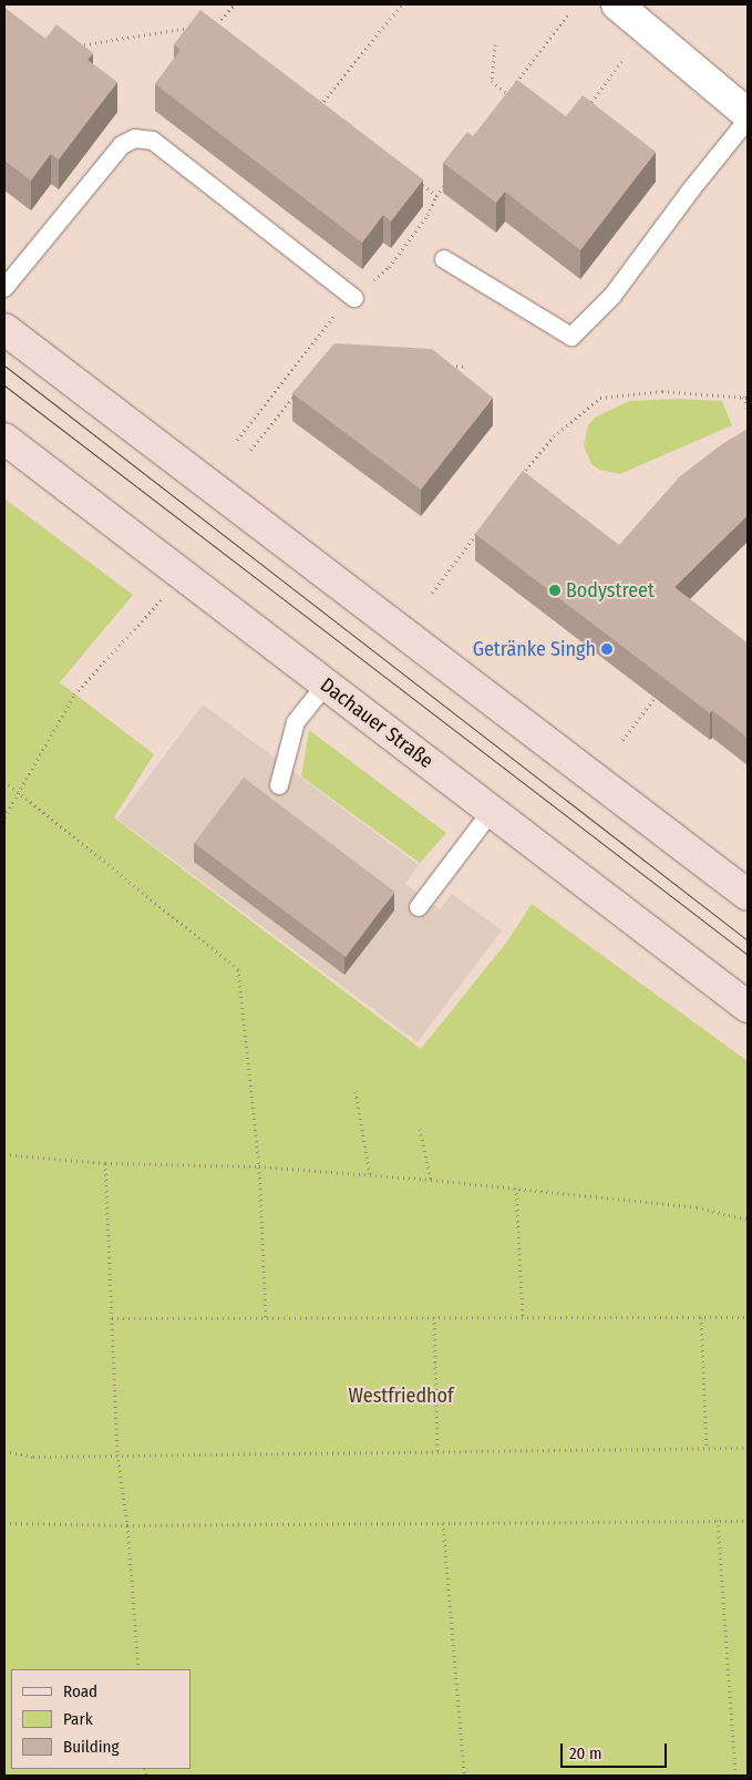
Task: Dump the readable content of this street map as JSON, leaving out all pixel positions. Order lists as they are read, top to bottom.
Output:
{
  "streets": {
    "main road": ["Dachauer Straße"]
  },
  "parks": ["Westfriedhof"],
  "places": ["Bodystreet", "Getränke Singh"],
  "legend": ["Road", "Park", "Building"],
  "scale_bar": "20 m"
}
